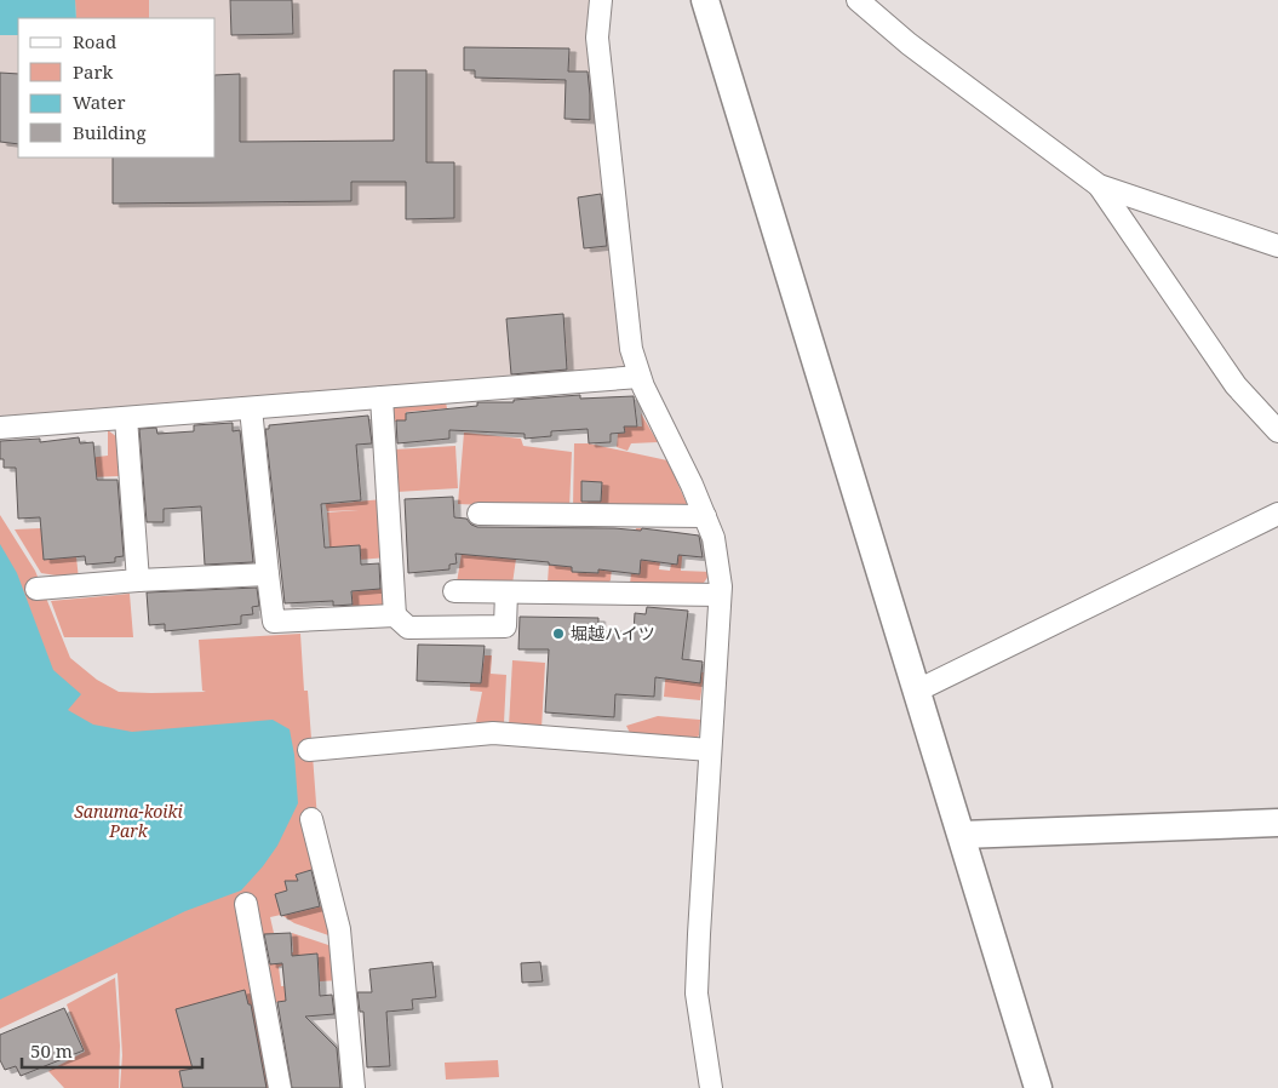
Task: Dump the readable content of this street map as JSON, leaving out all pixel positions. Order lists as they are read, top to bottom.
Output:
{
  "parks": ["Sanuma-koiki Park"],
  "places": ["堀越ハイツ"],
  "legend": [
    "Road",
    "Park",
    "Water",
    "Building"
  ],
  "scale_bar": "50 m"
}
